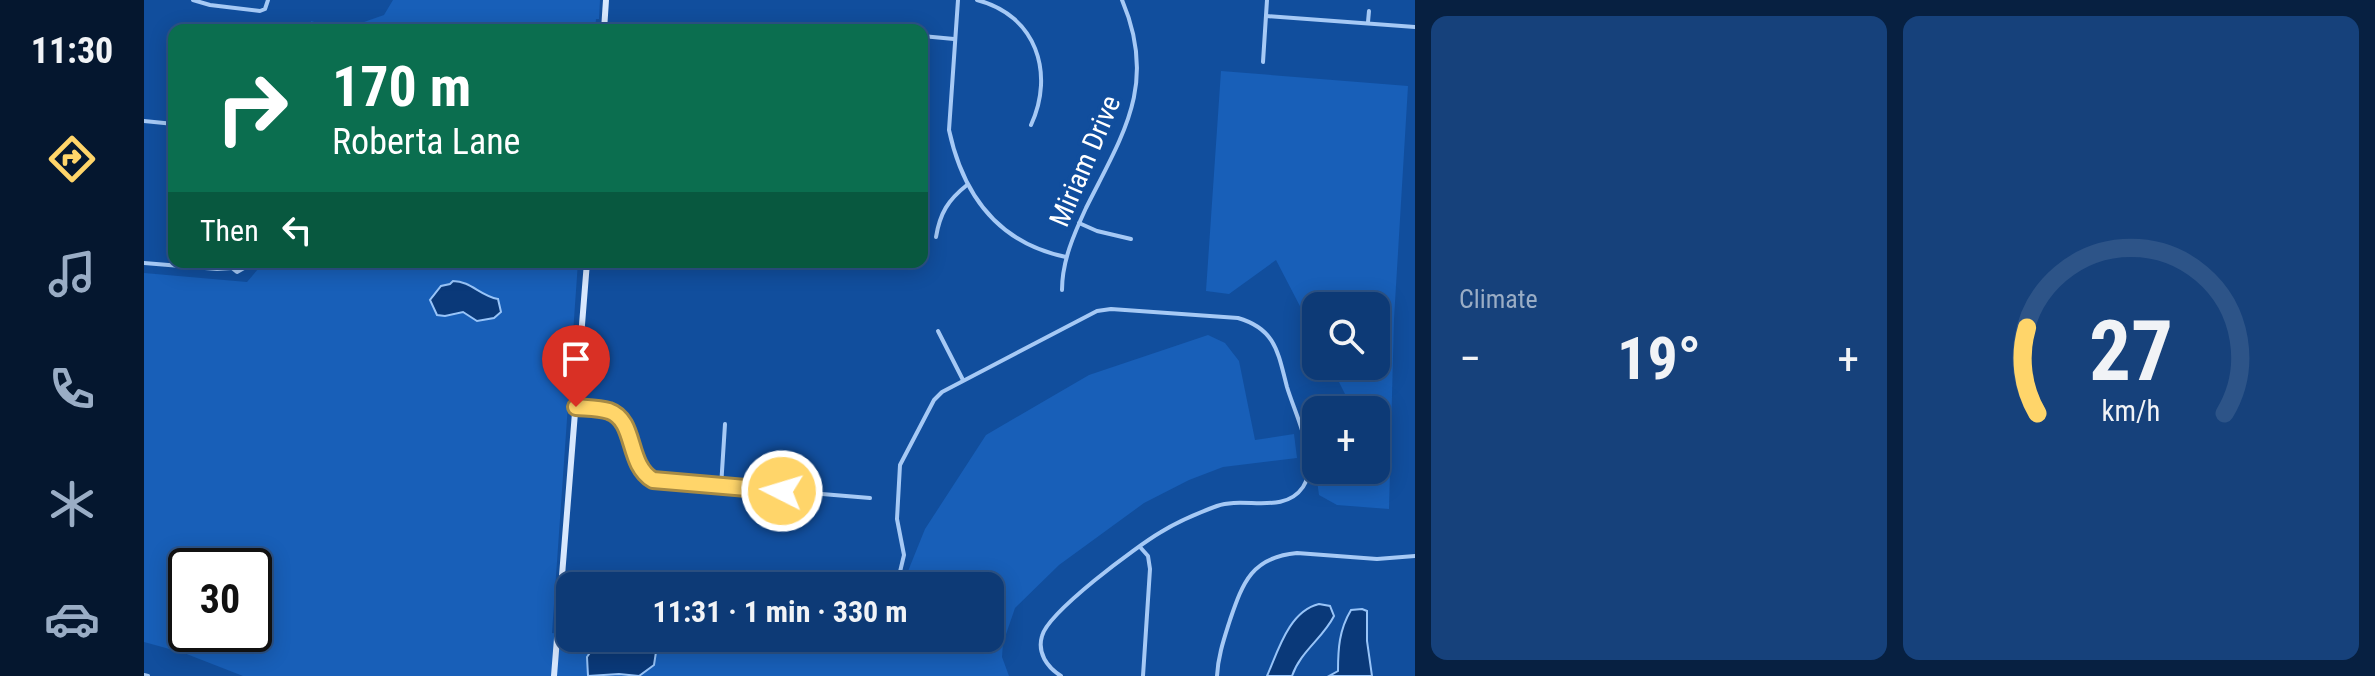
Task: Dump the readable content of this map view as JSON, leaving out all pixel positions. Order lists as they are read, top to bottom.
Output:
{
  "streets": {
    "street": ["Miriam Drive"]
  },
  "page": {
    "tabs": "11:30",
    "tile": "Climate",
    "turn": ["170 m", "Roberta Lane"],
    "then": "Then",
    "map_buttons": "+",
    "heat": ["−", "19°", "+"],
    "limit": "30",
    "trip": "11:31 · 1 min · 330 m",
    "gauge": ["27", "km/h"]
  }
}
